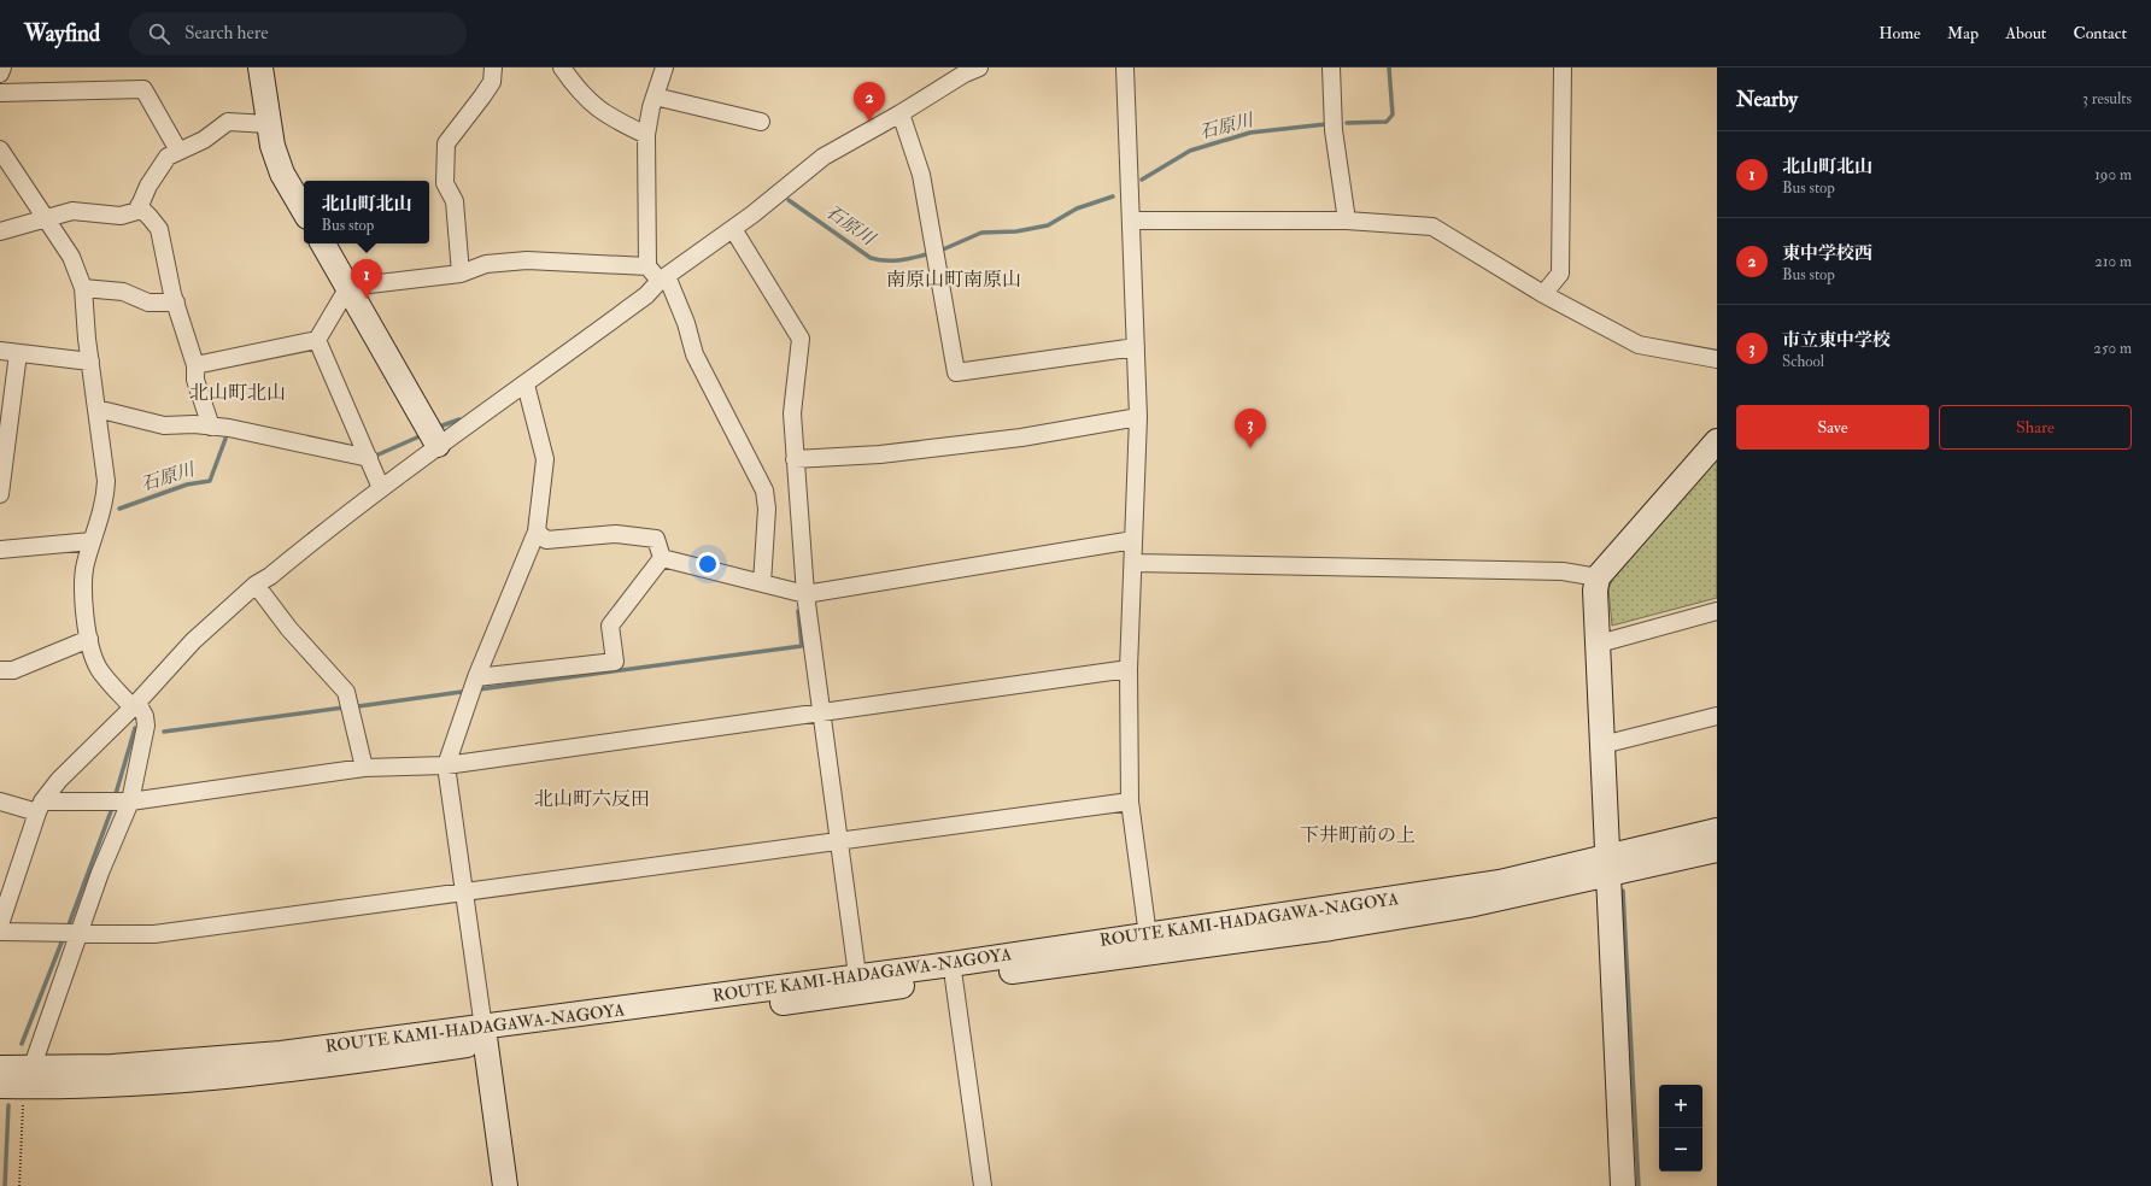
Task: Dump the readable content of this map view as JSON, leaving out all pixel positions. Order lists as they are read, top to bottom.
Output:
{
  "streets": {
    "main road": ["ROUTE KAMI-HADAGAWA-NAGOYA"]
  },
  "districts": [
    "南原山町南原山",
    "北山町北山",
    "北山町六反田",
    "下井町前の上"
  ],
  "water": ["石原川"],
  "page": {
    "header": "Wayfind",
    "search": "Search here",
    "nav": [
      "Home",
      "Map",
      "About",
      "Contact"
    ],
    "heading": ["Nearby", "3 results"],
    "pins": ["2", "1", "3"],
    "list": [
      {
        "mark": "1",
        "name": "北山町北山",
        "note": "Bus stop",
        "value": "190 m"
      },
      {
        "mark": "2",
        "name": "東中学校西",
        "note": "Bus stop",
        "value": "210 m"
      },
      {
        "mark": "3",
        "name": "市立東中学校",
        "note": "School",
        "value": "250 m"
      }
    ],
    "popup": ["北山町北山", "Bus stop"],
    "buttons": ["Save", "Share"],
    "map_buttons": ["+", "−"]
  }
}
